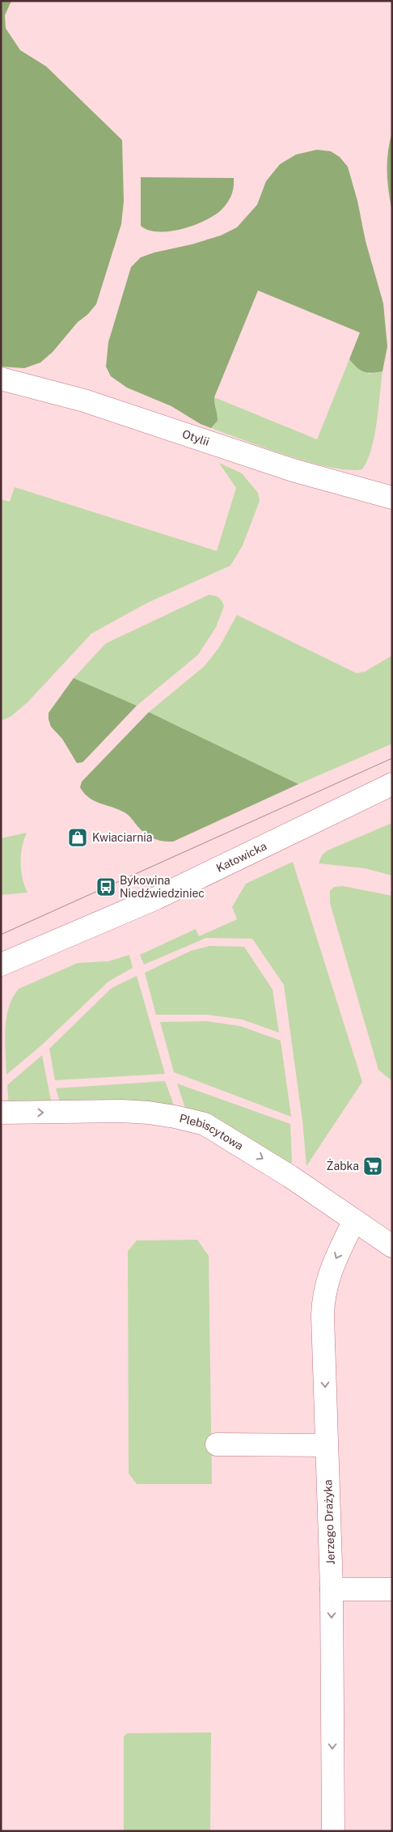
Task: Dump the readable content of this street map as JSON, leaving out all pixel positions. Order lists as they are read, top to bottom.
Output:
{
  "streets": {
    "street": [
      "Otylii",
      "Katowicka",
      "Plebiscytowa",
      "Jerzego Drażyka"
    ]
  },
  "crossings": [
    ["Plebiscytowa", "Jerzego Drażyka"]
  ],
  "one_way": ["Plebiscytowa", "Jerzego Drażyka"],
  "places": {
    "shop": ["Kwiaciarnia"],
    "bus stop": ["Bykowina Niedźwiedziniec"],
    "supermarket": ["Żabka"]
  }
}
